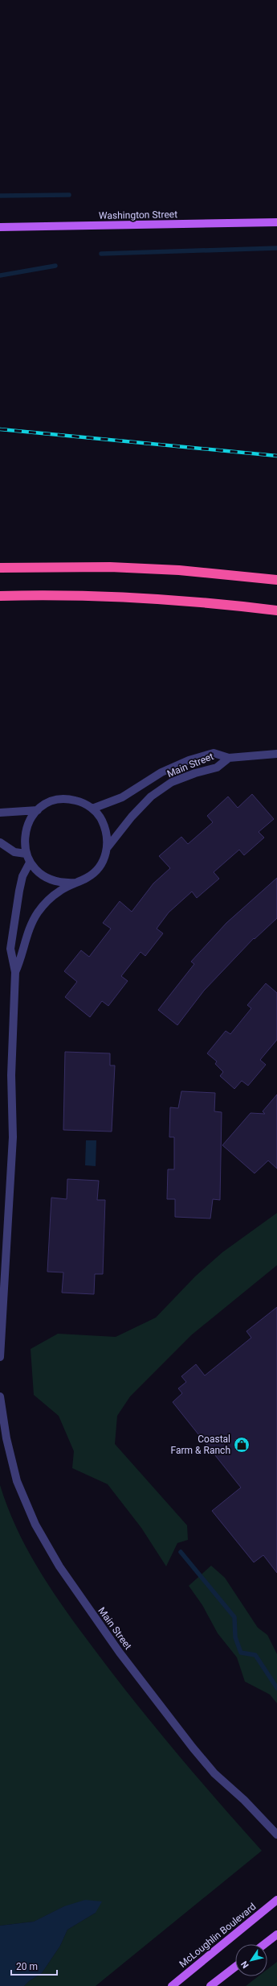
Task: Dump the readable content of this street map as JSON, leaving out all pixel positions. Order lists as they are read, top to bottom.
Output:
{
  "streets": {
    "main road": ["Washington Street", "McLoughlin Boulevard"],
    "street": ["Main Street"]
  },
  "places": {
    "shop": ["Coastal Farm & Ranch"]
  },
  "scale_bar": "20 m",
  "north": "bottom left"
}
